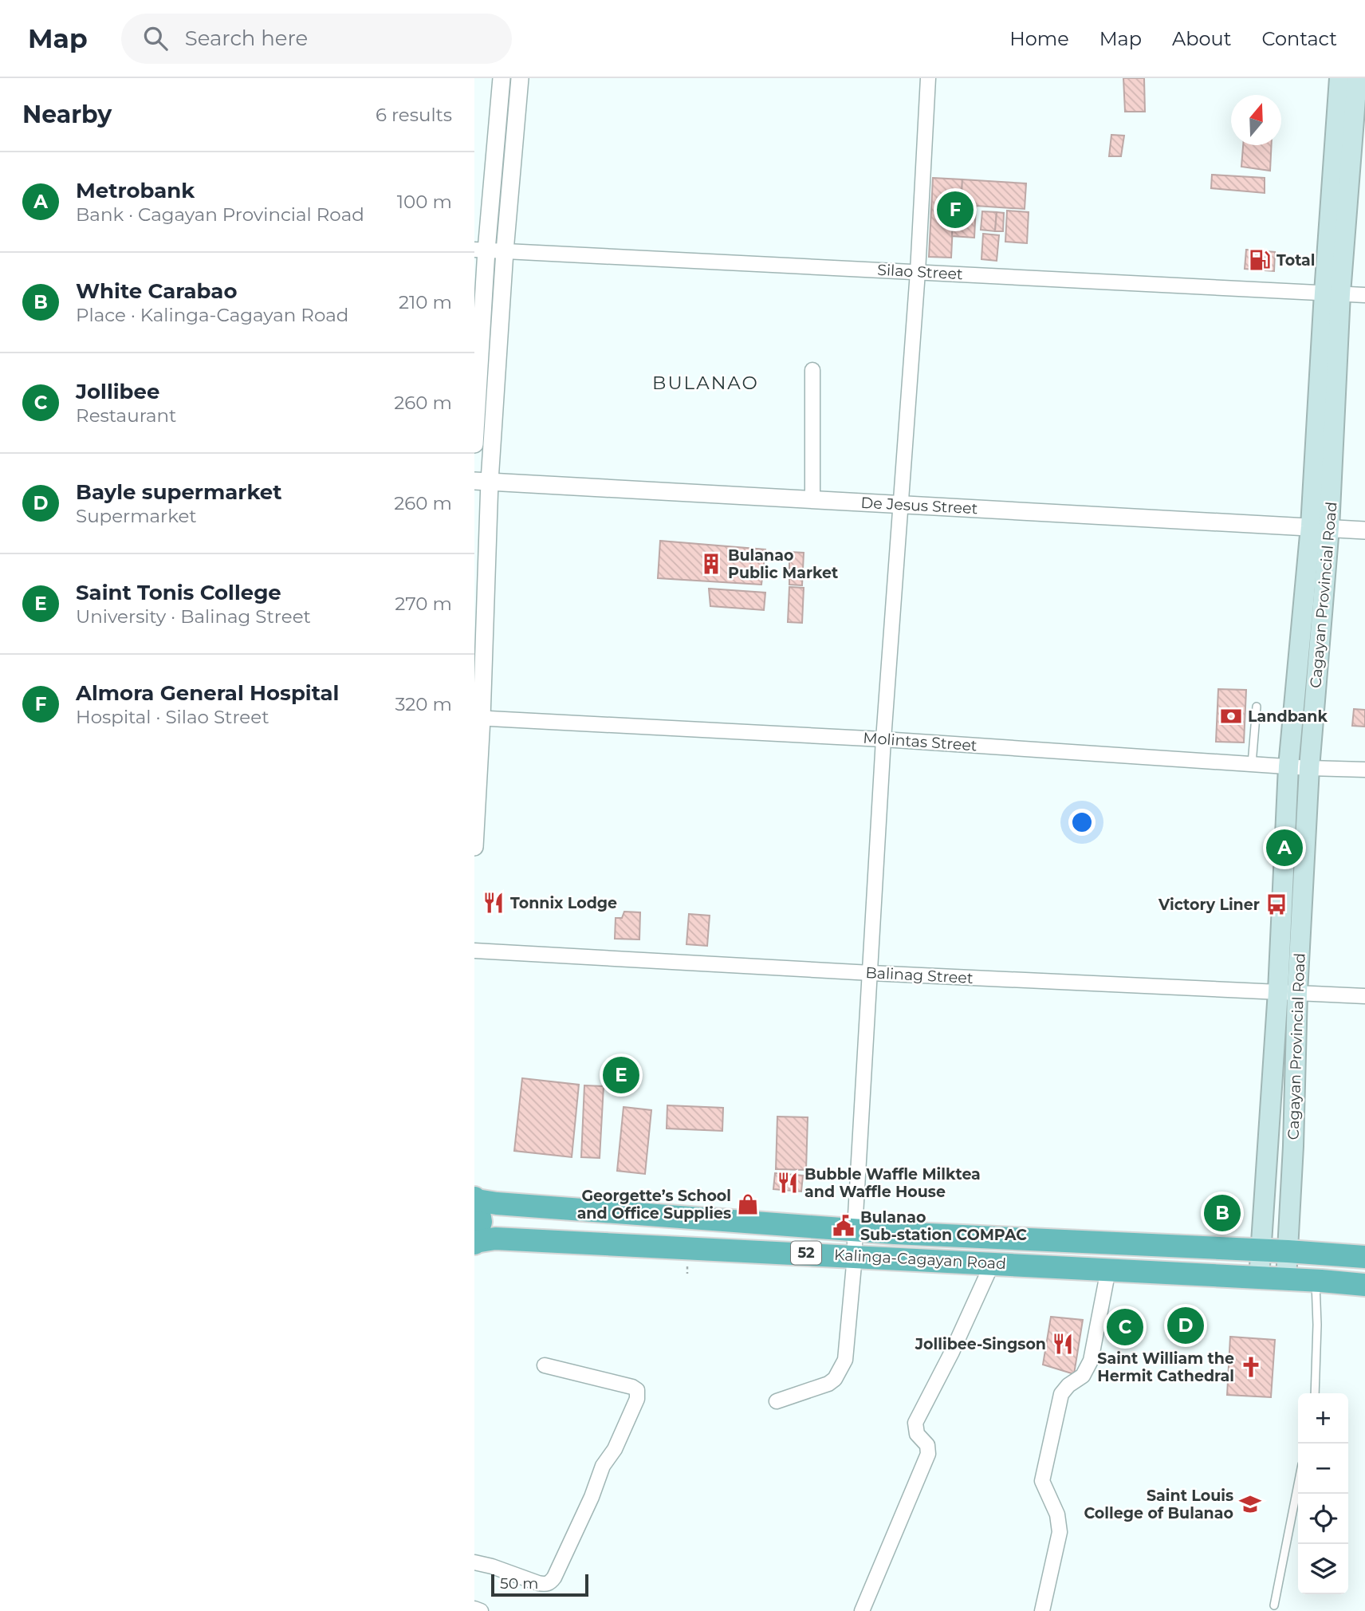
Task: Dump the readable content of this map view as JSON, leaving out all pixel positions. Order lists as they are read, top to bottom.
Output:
{
  "streets": {
    "highway": ["52", "Kalinga-Cagayan Road"],
    "main road": ["Cagayan Provincial Road"],
    "street": [
      "Silao Street",
      "De Jesus Street",
      "Molintas Street",
      "Balinag Street"
    ]
  },
  "crossings": [
    ["Silao Street", "Cagayan Provincial Road"],
    ["De Jesus Street", "Cagayan Provincial Road"],
    ["Cagayan Provincial Road", "Molintas Street"],
    ["Cagayan Provincial Road", "Balinag Street"],
    ["Cagayan Provincial Road", "Kalinga-Cagayan Road"],
    ["52", "Kalinga-Cagayan Road"]
  ],
  "districts": ["BULANAO"],
  "places": {
    "fuel station": ["Total"],
    "building": ["Bulanao Public Market"],
    "bank": ["Landbank"],
    "restaurant": ["Tonnix Lodge", "Bubble Waffle Milktea and Waffle House", "Jollibee-Singson"],
    "bus stop": ["Victory Liner"],
    "shop": ["Georgette’s School and Office Supplies"],
    "public building": ["Bulanao Sub-station COMPAC"],
    "church": ["Saint William the Hermit Cathedral"],
    "school or university": ["Saint Louis College of Bulanao"]
  },
  "scale_bar": "50 m",
  "north": "top",
  "page": {
    "header": "Map",
    "search": "Search here",
    "nav": [
      "Home",
      "Map",
      "About",
      "Contact"
    ],
    "heading": ["Nearby", "6 results"],
    "list": [
      {
        "mark": "A",
        "name": "Metrobank",
        "note": "Bank · Cagayan Provincial Road",
        "value": "100 m"
      },
      {
        "mark": "B",
        "name": "White Carabao",
        "note": "Place · Kalinga-Cagayan Road",
        "value": "210 m"
      },
      {
        "mark": "C",
        "name": "Jollibee",
        "note": "Restaurant",
        "value": "260 m"
      },
      {
        "mark": "D",
        "name": "Bayle supermarket",
        "note": "Supermarket",
        "value": "260 m"
      },
      {
        "mark": "E",
        "name": "Saint Tonis College",
        "note": "University · Balinag Street",
        "value": "270 m"
      },
      {
        "mark": "F",
        "name": "Almora General Hospital",
        "note": "Hospital · Silao Street",
        "value": "320 m"
      }
    ],
    "pins": [
      "F",
      "A",
      "E",
      "B",
      "D",
      "C"
    ],
    "map_buttons": ["+", "−"],
    "scale": "50 m"
  }
}
